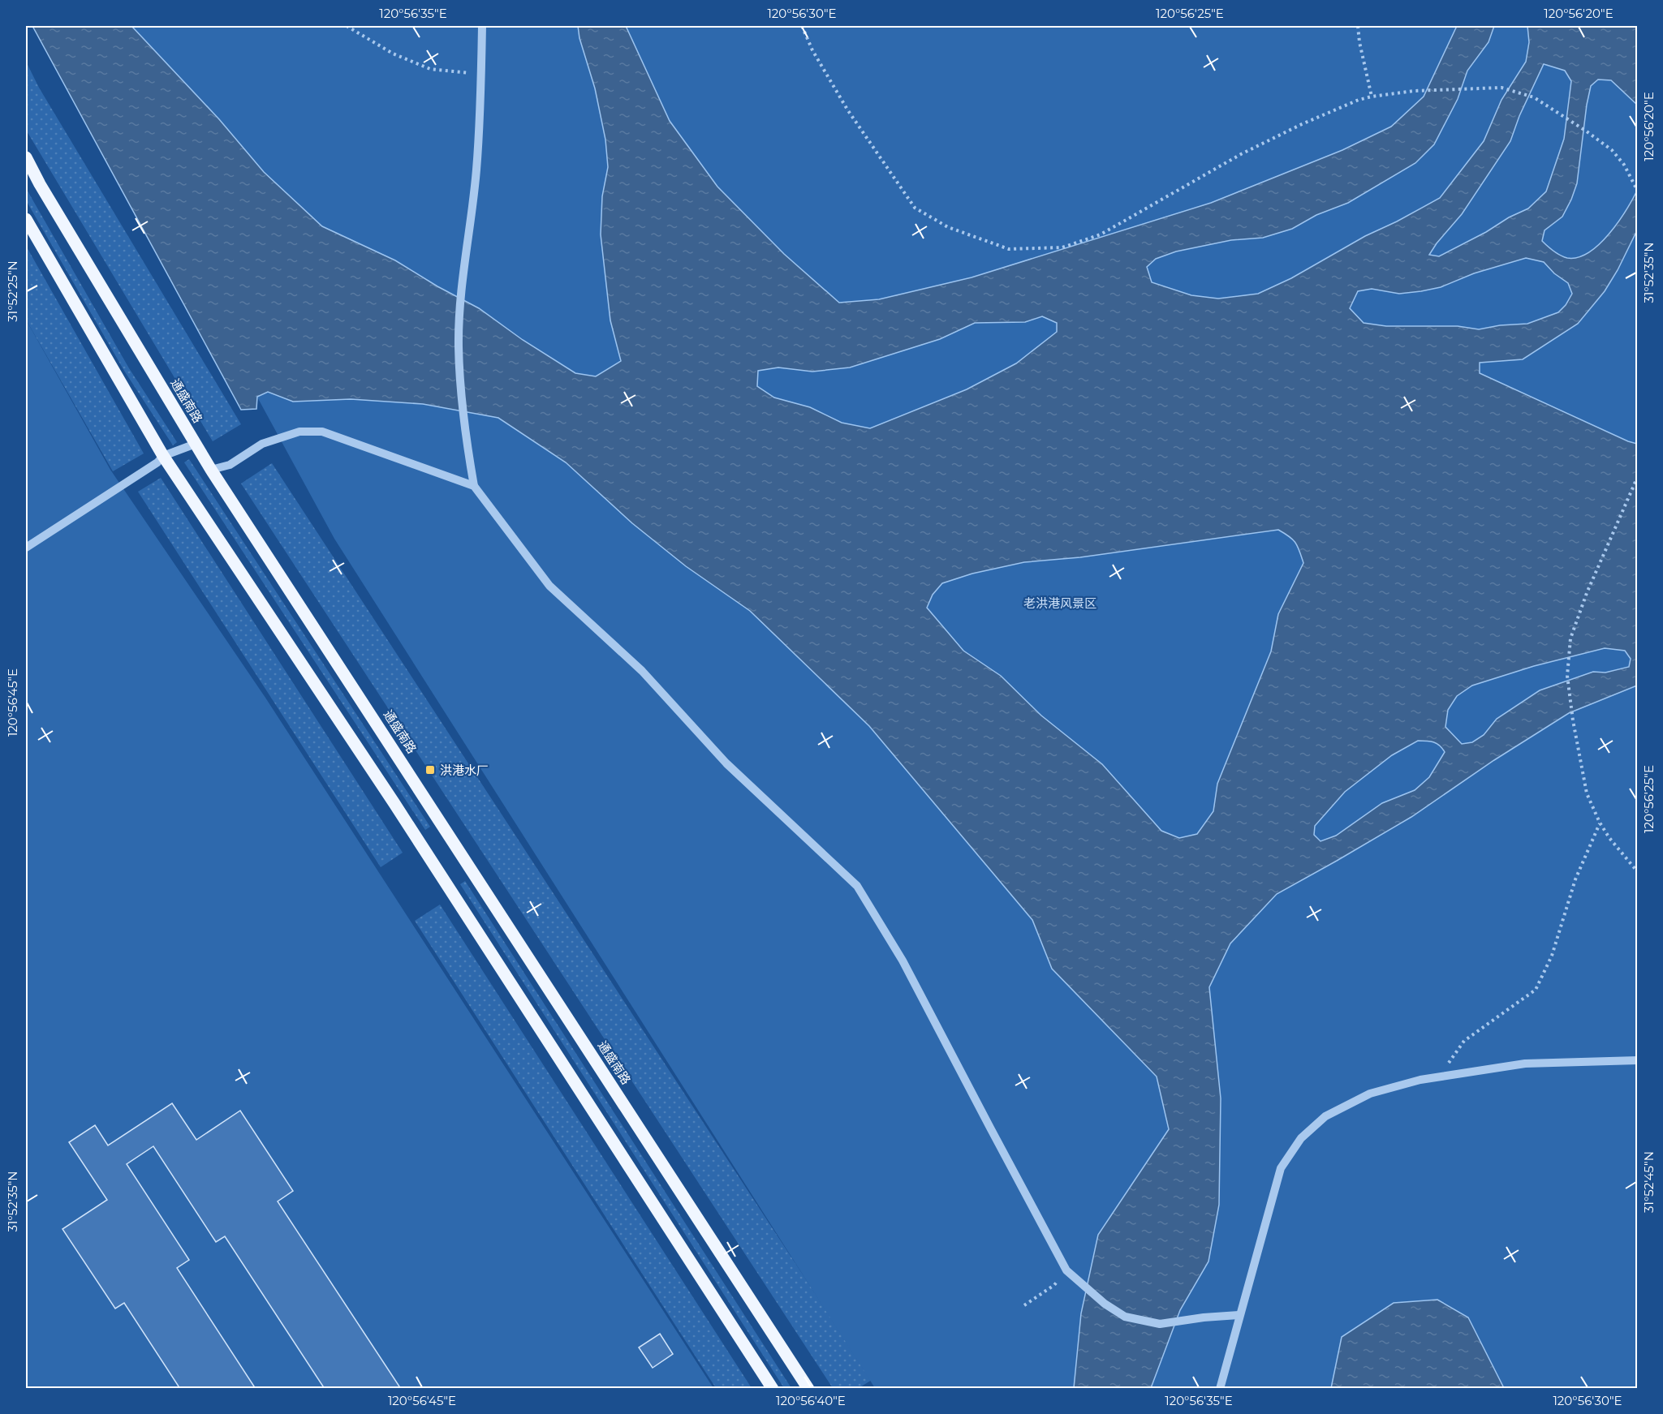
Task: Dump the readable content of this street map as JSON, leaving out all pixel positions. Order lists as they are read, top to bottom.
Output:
{
  "streets": {
    "main road": ["通盛南路"]
  },
  "parks": ["老洪港风景区"],
  "places": {
    "transit": ["洪港水厂"]
  },
  "coordinates": [
    "120°56'35\"E",
    "120°56'30\"E",
    "120°56'25\"E",
    "120°56'20\"E",
    "31°52'35\"N",
    "31°52'25\"N",
    "120°56'45\"E",
    "31°52'45\"N",
    "120°56'40\"E"
  ]
}
